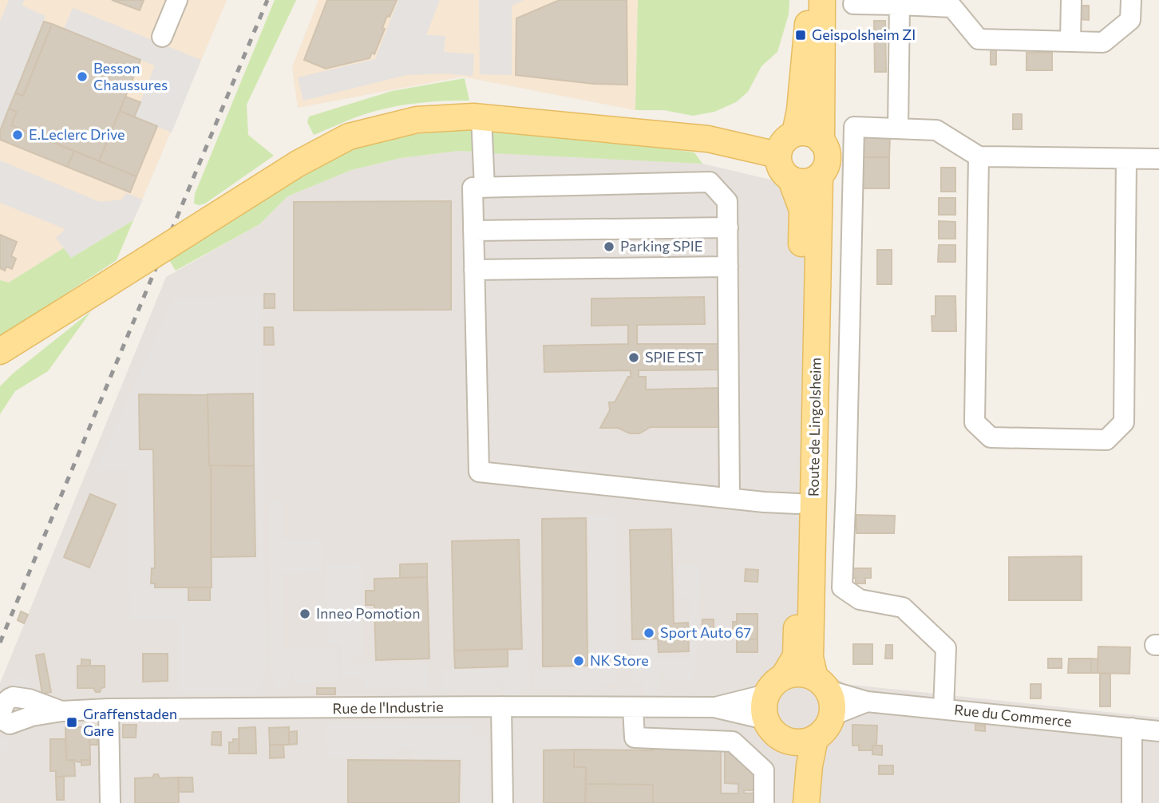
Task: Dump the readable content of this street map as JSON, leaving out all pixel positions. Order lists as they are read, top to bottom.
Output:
{
  "streets": {
    "main road": ["Route de Lingolsheim"],
    "street": ["Rue de l'Industrie", "Rue du Commerce"]
  },
  "crossings": [
    ["Route de Lingolsheim", "Rue de l'Industrie"],
    ["Route de Lingolsheim", "Rue du Commerce"],
    ["Rue de l'Industrie", "Rue du Commerce"]
  ],
  "places": {
    "transit": ["Geispolsheim ZI", "Graffenstaden Gare"],
    "other": [
      "Besson Chaussures",
      "E.Leclerc Drive",
      "Parking SPIE",
      "SPIE EST",
      "Inneo Pomotion",
      "Sport Auto 67",
      "NK Store"
    ]
  }
}
